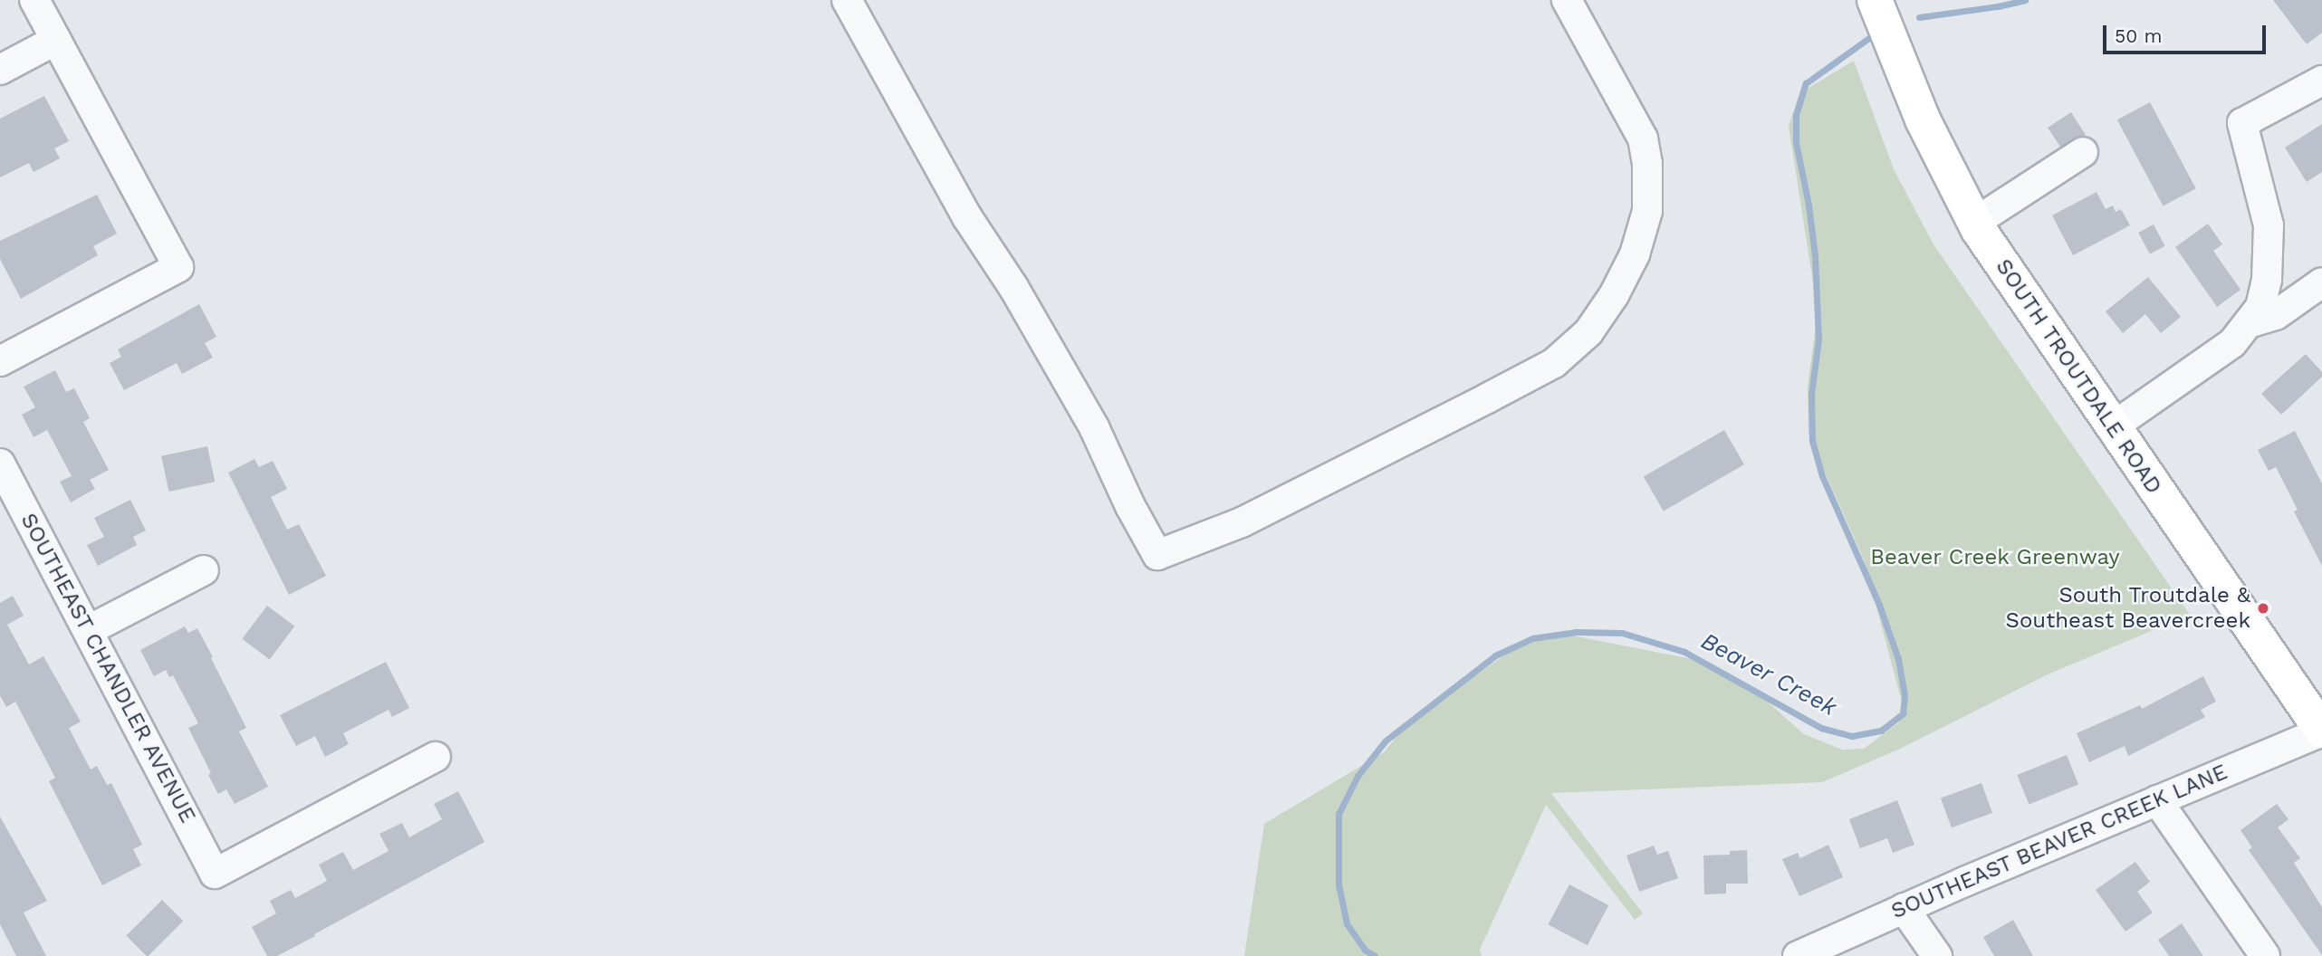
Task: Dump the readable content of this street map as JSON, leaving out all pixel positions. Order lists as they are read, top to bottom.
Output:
{
  "streets": {
    "main road": ["SOUTH TROUTDALE ROAD"],
    "street": ["SOUTHEAST CHANDLER AVENUE", "SOUTHEAST BEAVER CREEK LANE"]
  },
  "crossings": [
    ["SOUTH TROUTDALE ROAD", "SOUTHEAST BEAVER CREEK LANE"]
  ],
  "water": ["Beaver Creek"],
  "parks": ["Beaver Creek Greenway"],
  "places": ["South Troutdale & Southeast Beavercreek"],
  "scale_bar": "50 m"
}
